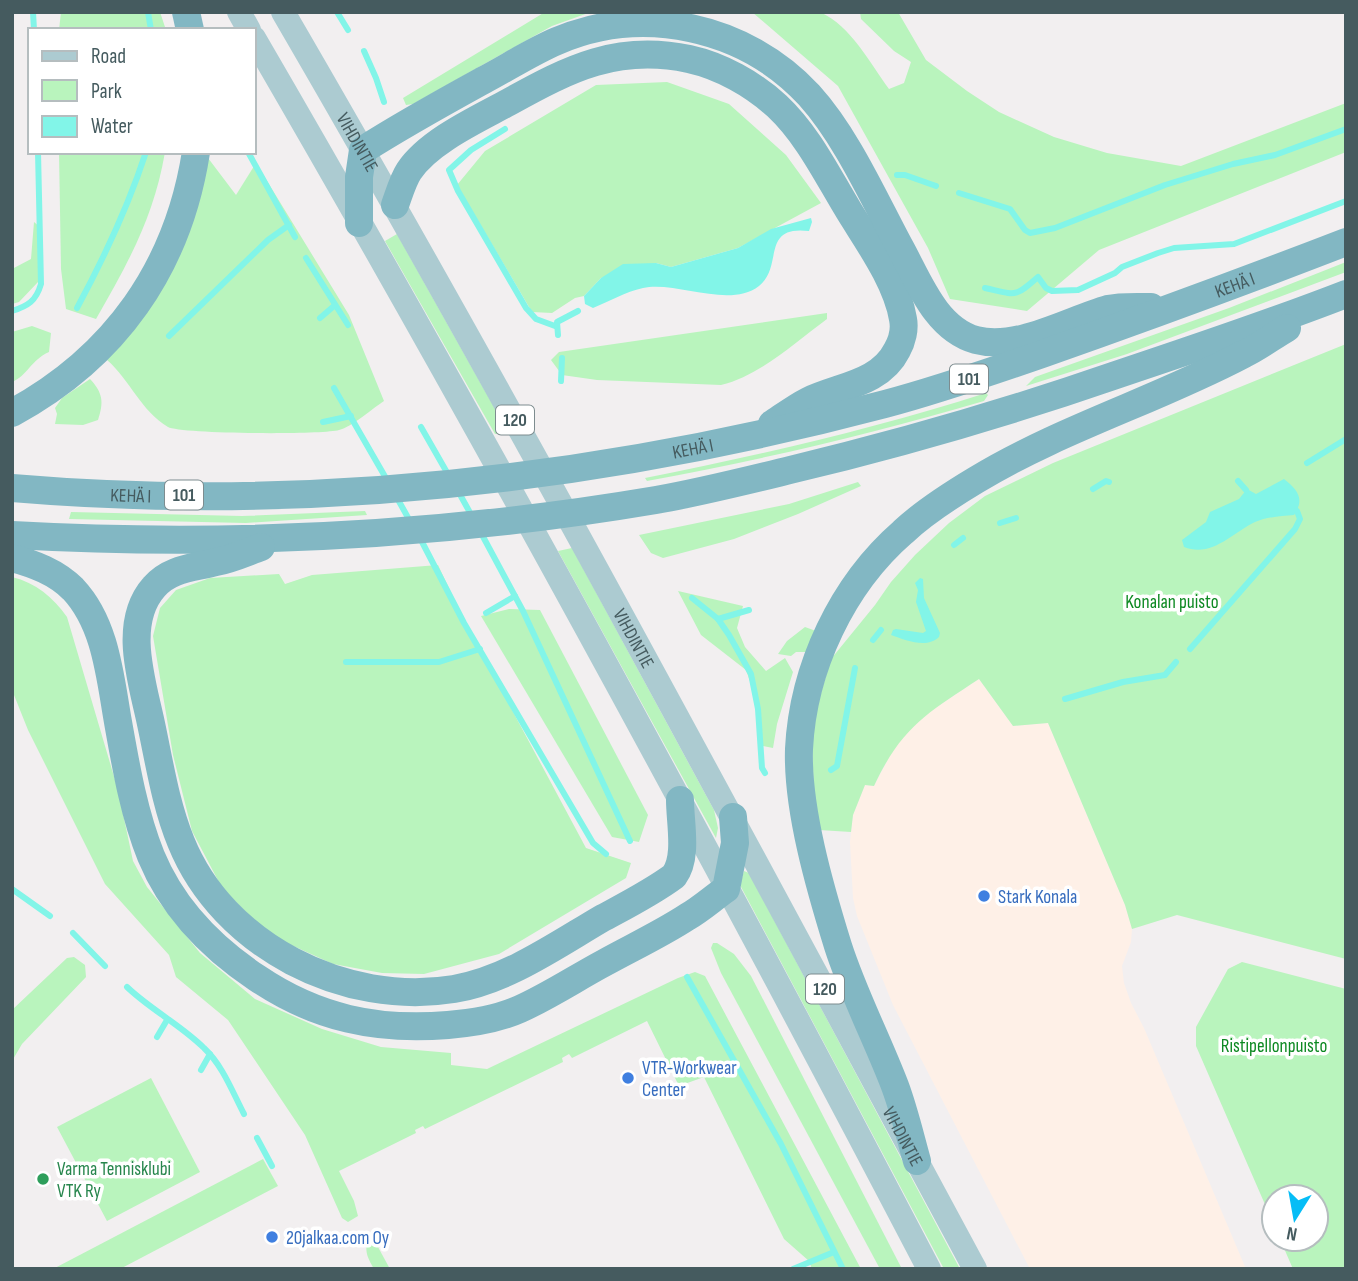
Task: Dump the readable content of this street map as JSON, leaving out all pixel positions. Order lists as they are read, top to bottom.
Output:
{
  "streets": {
    "highway": ["KEHÄ I", "101"],
    "main road": ["VIHDINTIE", "120"]
  },
  "parks": ["Konalan puisto", "Ristipellonpuisto"],
  "places": [
    "Stark Konala",
    "VTR-Workwear Center",
    "Varma Tennisklubi VTK Ry",
    "20jalkaa.com Oy"
  ],
  "legend": ["Road", "Park", "Water"],
  "north": "bottom"
}
